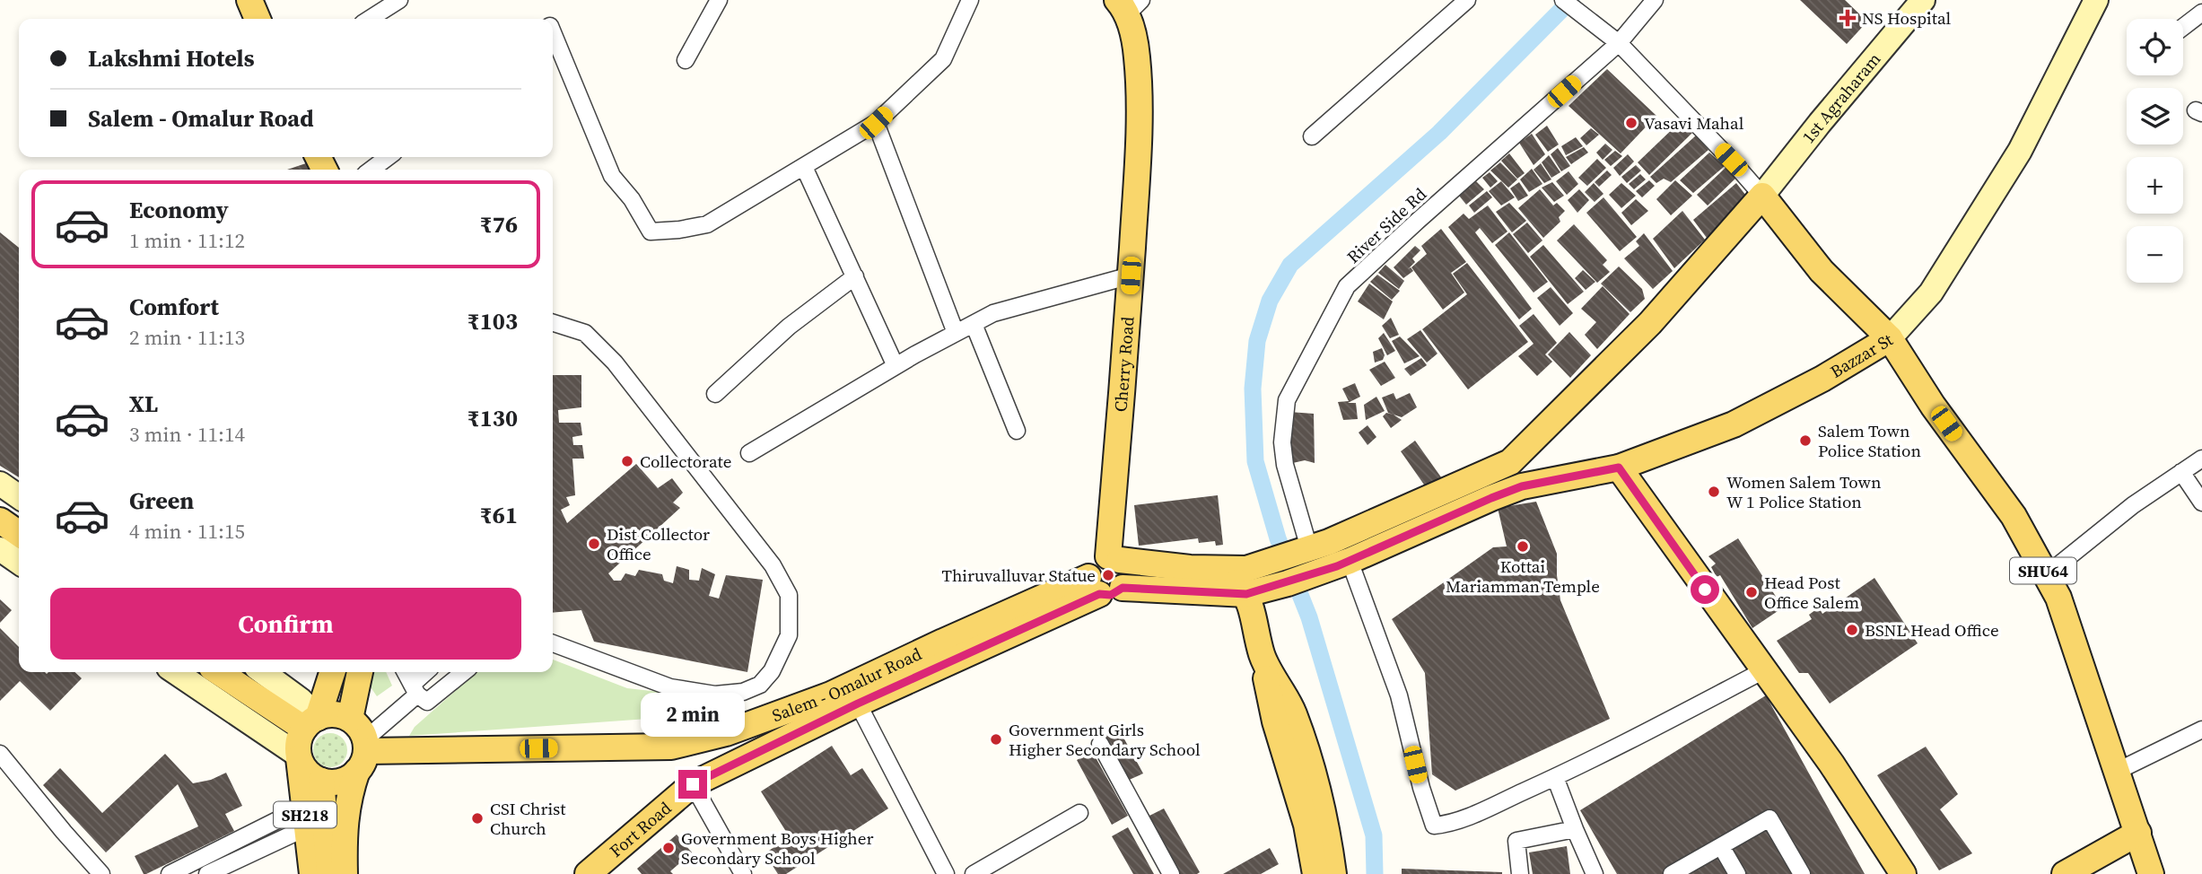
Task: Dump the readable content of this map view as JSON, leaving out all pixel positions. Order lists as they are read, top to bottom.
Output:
{
  "streets": {
    "main road": [
      "1st Agraharam",
      "Bazzar St",
      "Cherry Road",
      "SHU64",
      "Salem - Omalur Road",
      "SH218",
      "Fort Road"
    ],
    "street": ["River Side Rd"]
  },
  "crossings": [
    ["1st Agraharam", "SHU64"],
    ["Bazzar St", "SHU64"],
    ["Bazzar St", "Salem - Omalur Road"],
    ["Cherry Road", "Salem - Omalur Road"],
    ["Salem - Omalur Road", "SH218"],
    ["Salem - Omalur Road", "Fort Road"]
  ],
  "places": {
    "health": ["NS Hospital"],
    "other": [
      "Vasavi Mahal",
      "Salem Town Police Station",
      "Collectorate",
      "Women Salem Town W 1 Police Station",
      "Dist Collector Office",
      "Kottai Mariamman Temple",
      "Thiruvalluvar Statue",
      "Head Post Office Salem",
      "BSNL Head Office",
      "Government Girls Higher Secondary School",
      "CSI Christ Church",
      "Government Boys Higher Secondary School"
    ]
  },
  "page": {
    "map_buttons": ["+", "−"],
    "banner": ["Lakshmi Hotels", "Salem - Omalur Road"],
    "list": [
      {
        "name": "Economy",
        "note": "1 min · 11:12",
        "value": "₹76"
      },
      {
        "name": "Comfort",
        "note": "2 min · 11:13",
        "value": "₹103"
      },
      {
        "name": "XL",
        "note": "3 min · 11:14",
        "value": "₹130"
      },
      {
        "name": "Green",
        "note": "4 min · 11:15",
        "value": "₹61"
      }
    ],
    "buttons": "Confirm",
    "bubble": "2 min"
  }
}
